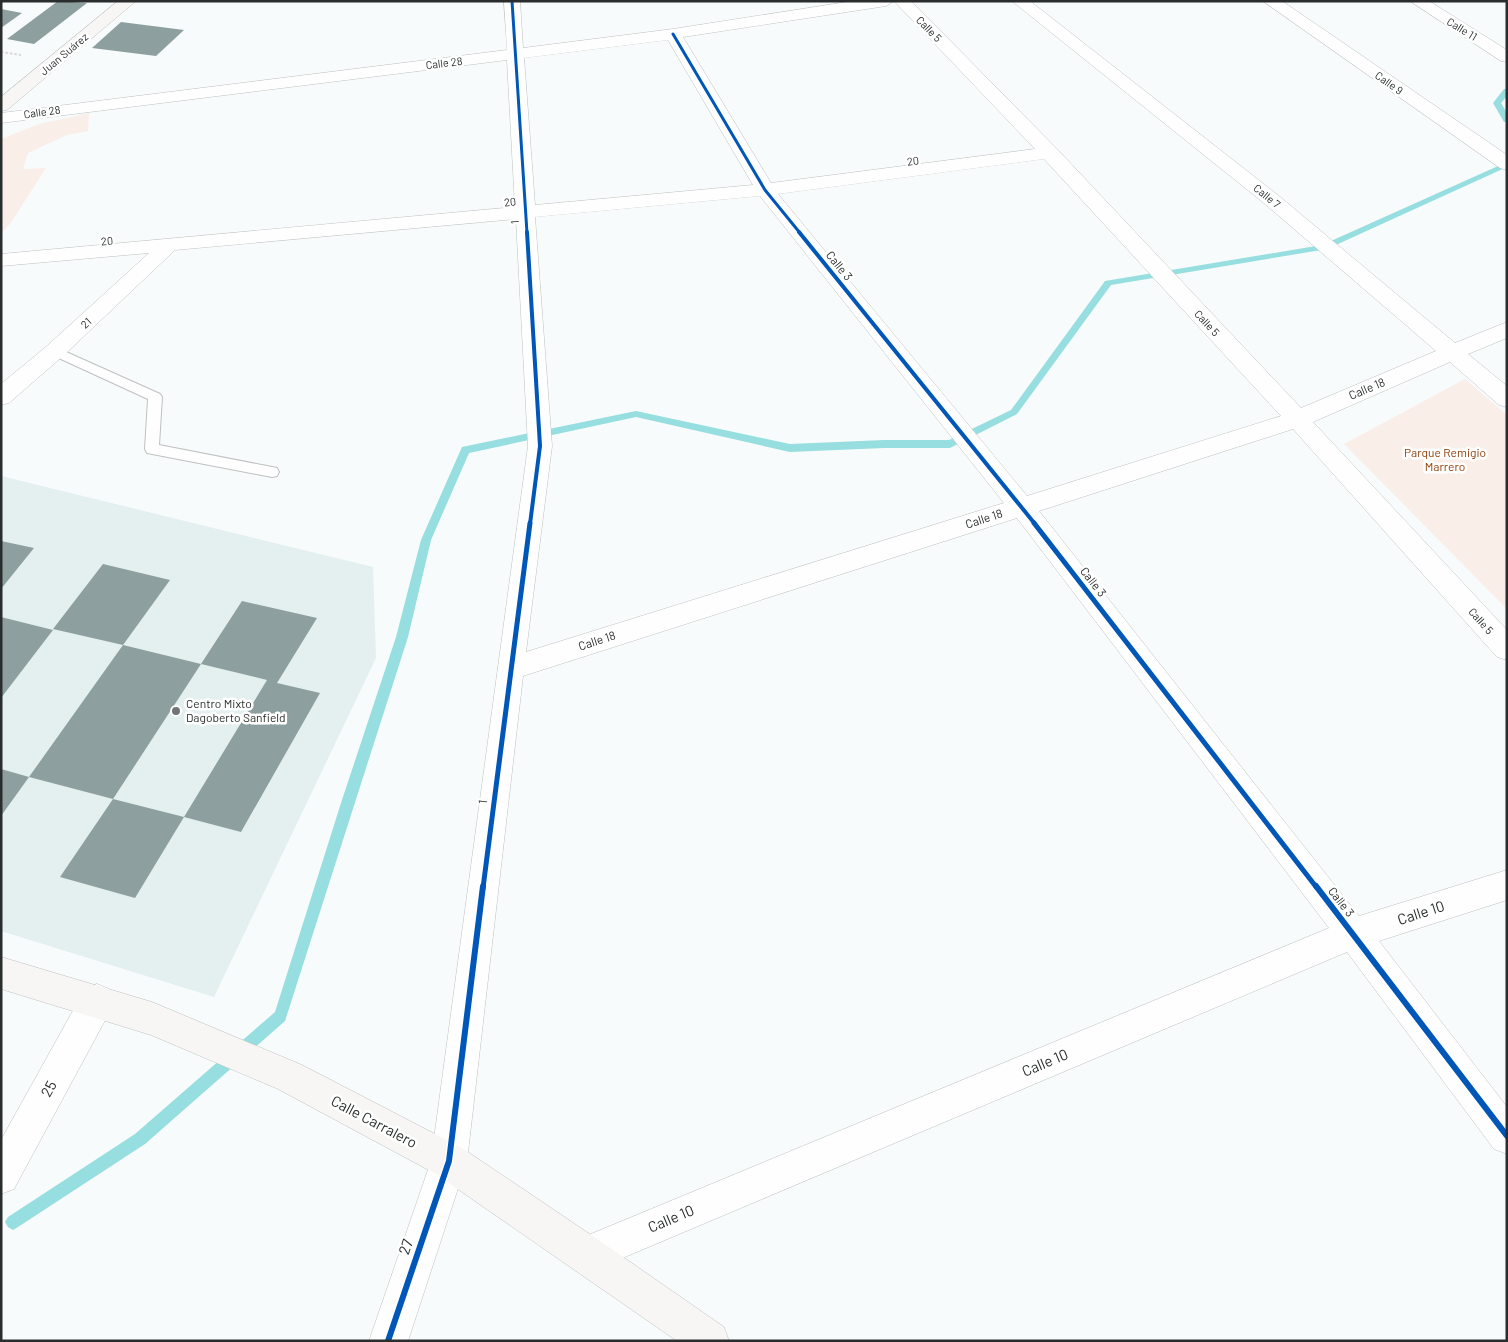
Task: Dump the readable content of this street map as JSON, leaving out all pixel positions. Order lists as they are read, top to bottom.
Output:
{
  "streets": {
    "street": [
      "Calle 5",
      "Calle 11",
      "Juan Suárez",
      "Calle 28",
      "Calle 9",
      "20",
      "Calle 7",
      "1",
      "Calle 3",
      "21",
      "Calle 18",
      "Calle 10",
      "25",
      "Calle Carralero",
      "27"
    ]
  },
  "crossings": [
    ["Calle 5", "20"],
    ["Calle 5", "Calle 18"],
    ["Calle 28", "1"],
    ["Calle 28", "Calle 3"],
    ["20", "1"],
    ["20", "Calle 3"],
    ["20", "21"],
    ["Calle 7", "Calle 18"],
    ["1", "Calle 18"],
    ["1", "Calle Carralero"],
    ["1", "27"],
    ["Calle 3", "Calle 18"],
    ["Calle 3", "Calle 10"],
    ["Calle 10", "Calle Carralero"],
    ["25", "Calle Carralero"],
    ["Calle Carralero", "27"]
  ],
  "parks": ["Parque Remigio Marrero"],
  "places": ["Centro Mixto Dagoberto Sanfield"]
}
